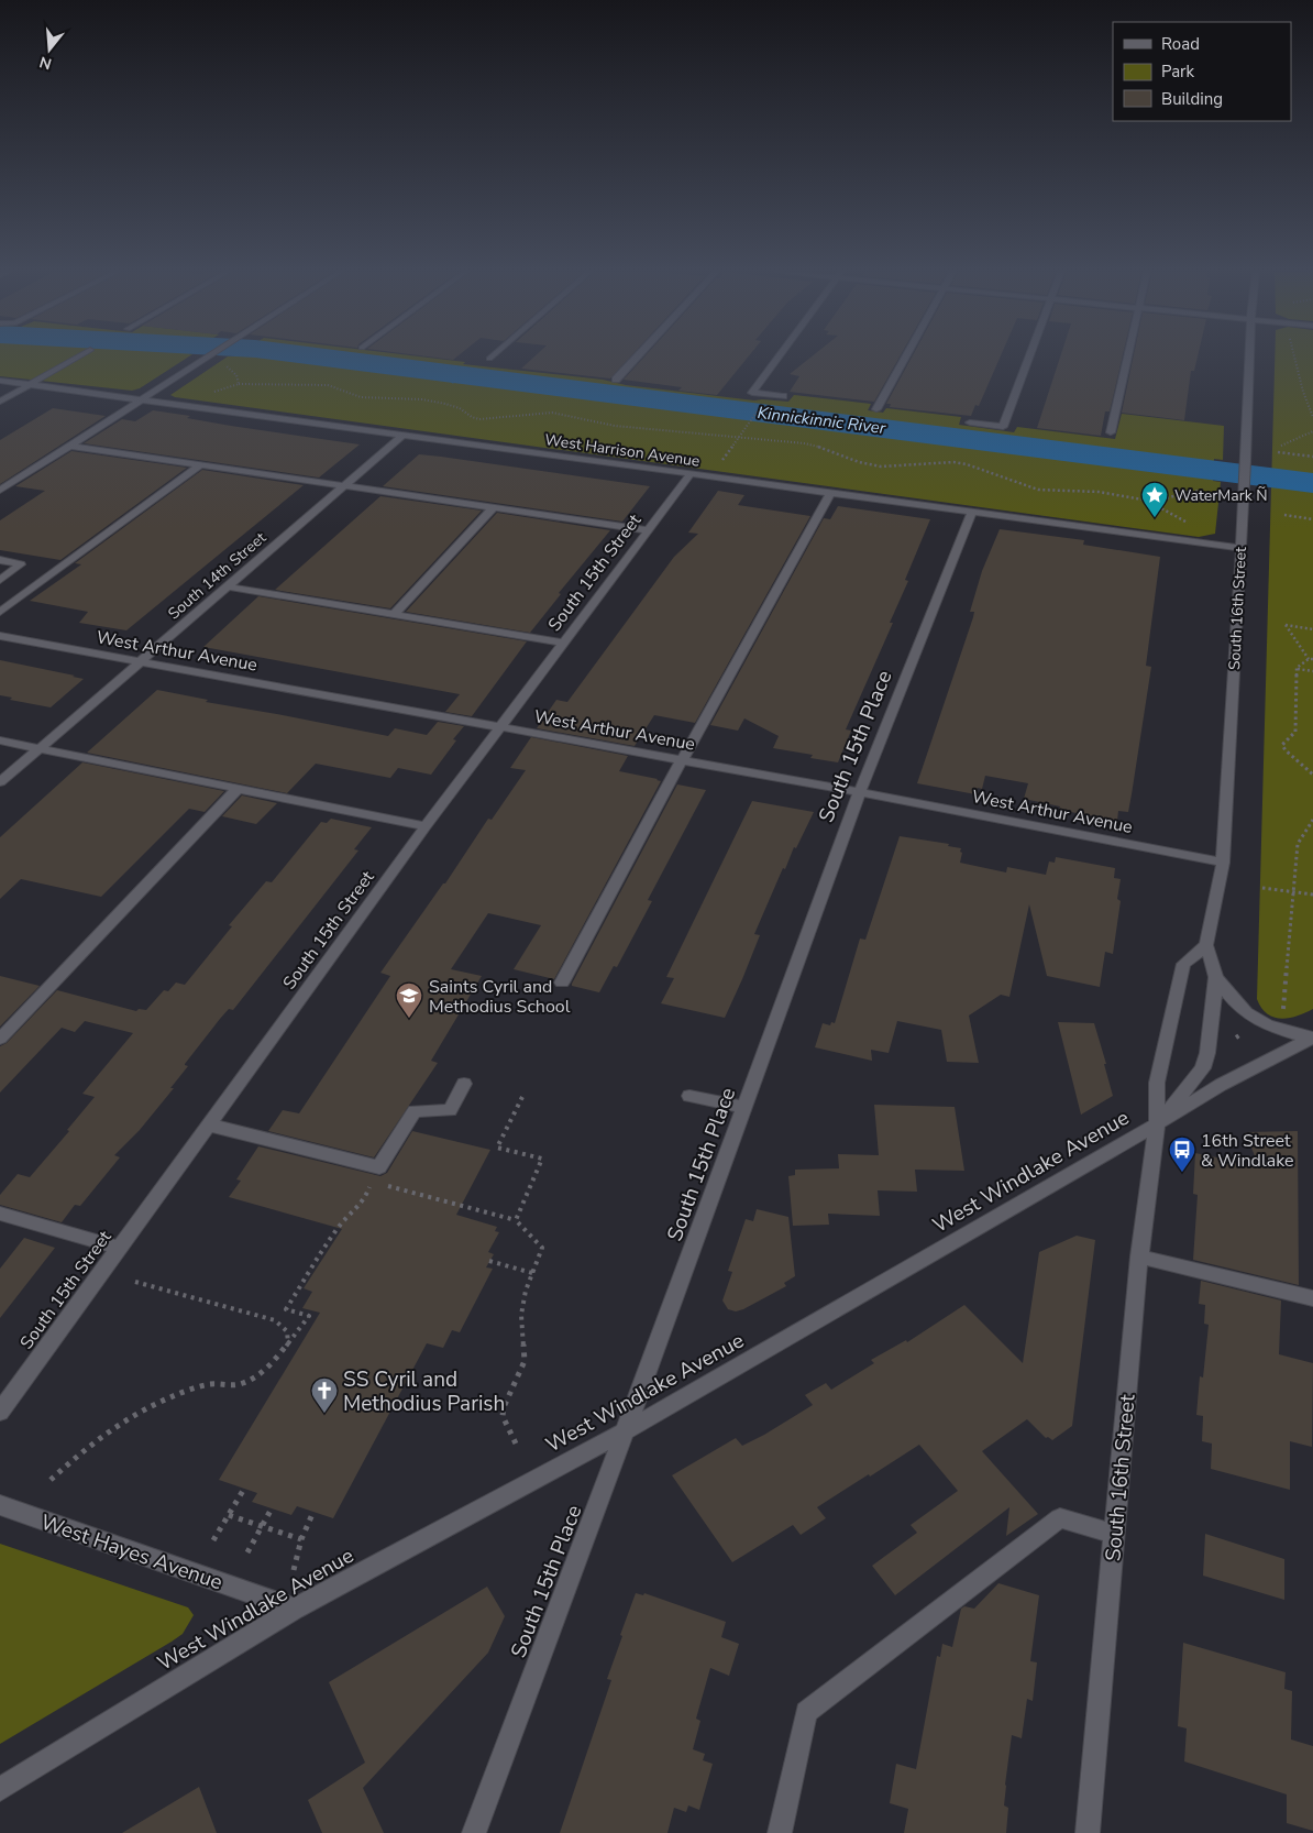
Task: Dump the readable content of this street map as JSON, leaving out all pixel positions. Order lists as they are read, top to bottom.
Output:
{
  "streets": {
    "street": [
      "West Harrison Avenue",
      "South 15th Street",
      "South 14th Street",
      "South 16th Street",
      "West Arthur Avenue",
      "South 15th Place",
      "West Windlake Avenue",
      "West Hayes Avenue"
    ]
  },
  "crossings": [
    ["West Harrison Avenue", "South 15th Street"],
    ["West Harrison Avenue", "South 14th Street"],
    ["West Harrison Avenue", "South 16th Street"],
    ["West Harrison Avenue", "South 15th Place"],
    ["South 15th Street", "West Arthur Avenue"],
    ["South 14th Street", "West Arthur Avenue"],
    ["South 16th Street", "West Arthur Avenue"],
    ["South 16th Street", "West Windlake Avenue"],
    ["West Arthur Avenue", "South 15th Place"],
    ["South 15th Place", "West Windlake Avenue"],
    ["West Windlake Avenue", "West Hayes Avenue"]
  ],
  "water": ["Kinnickinnic River"],
  "places": {
    "place": ["WaterMark Ñ"],
    "school or university": ["Saints Cyril and Methodius School"],
    "bus stop": ["16th Street & Windlake"],
    "church": ["SS Cyril and Methodius Parish"]
  },
  "legend": ["Road", "Park", "Building"],
  "north": "bottom"
}
